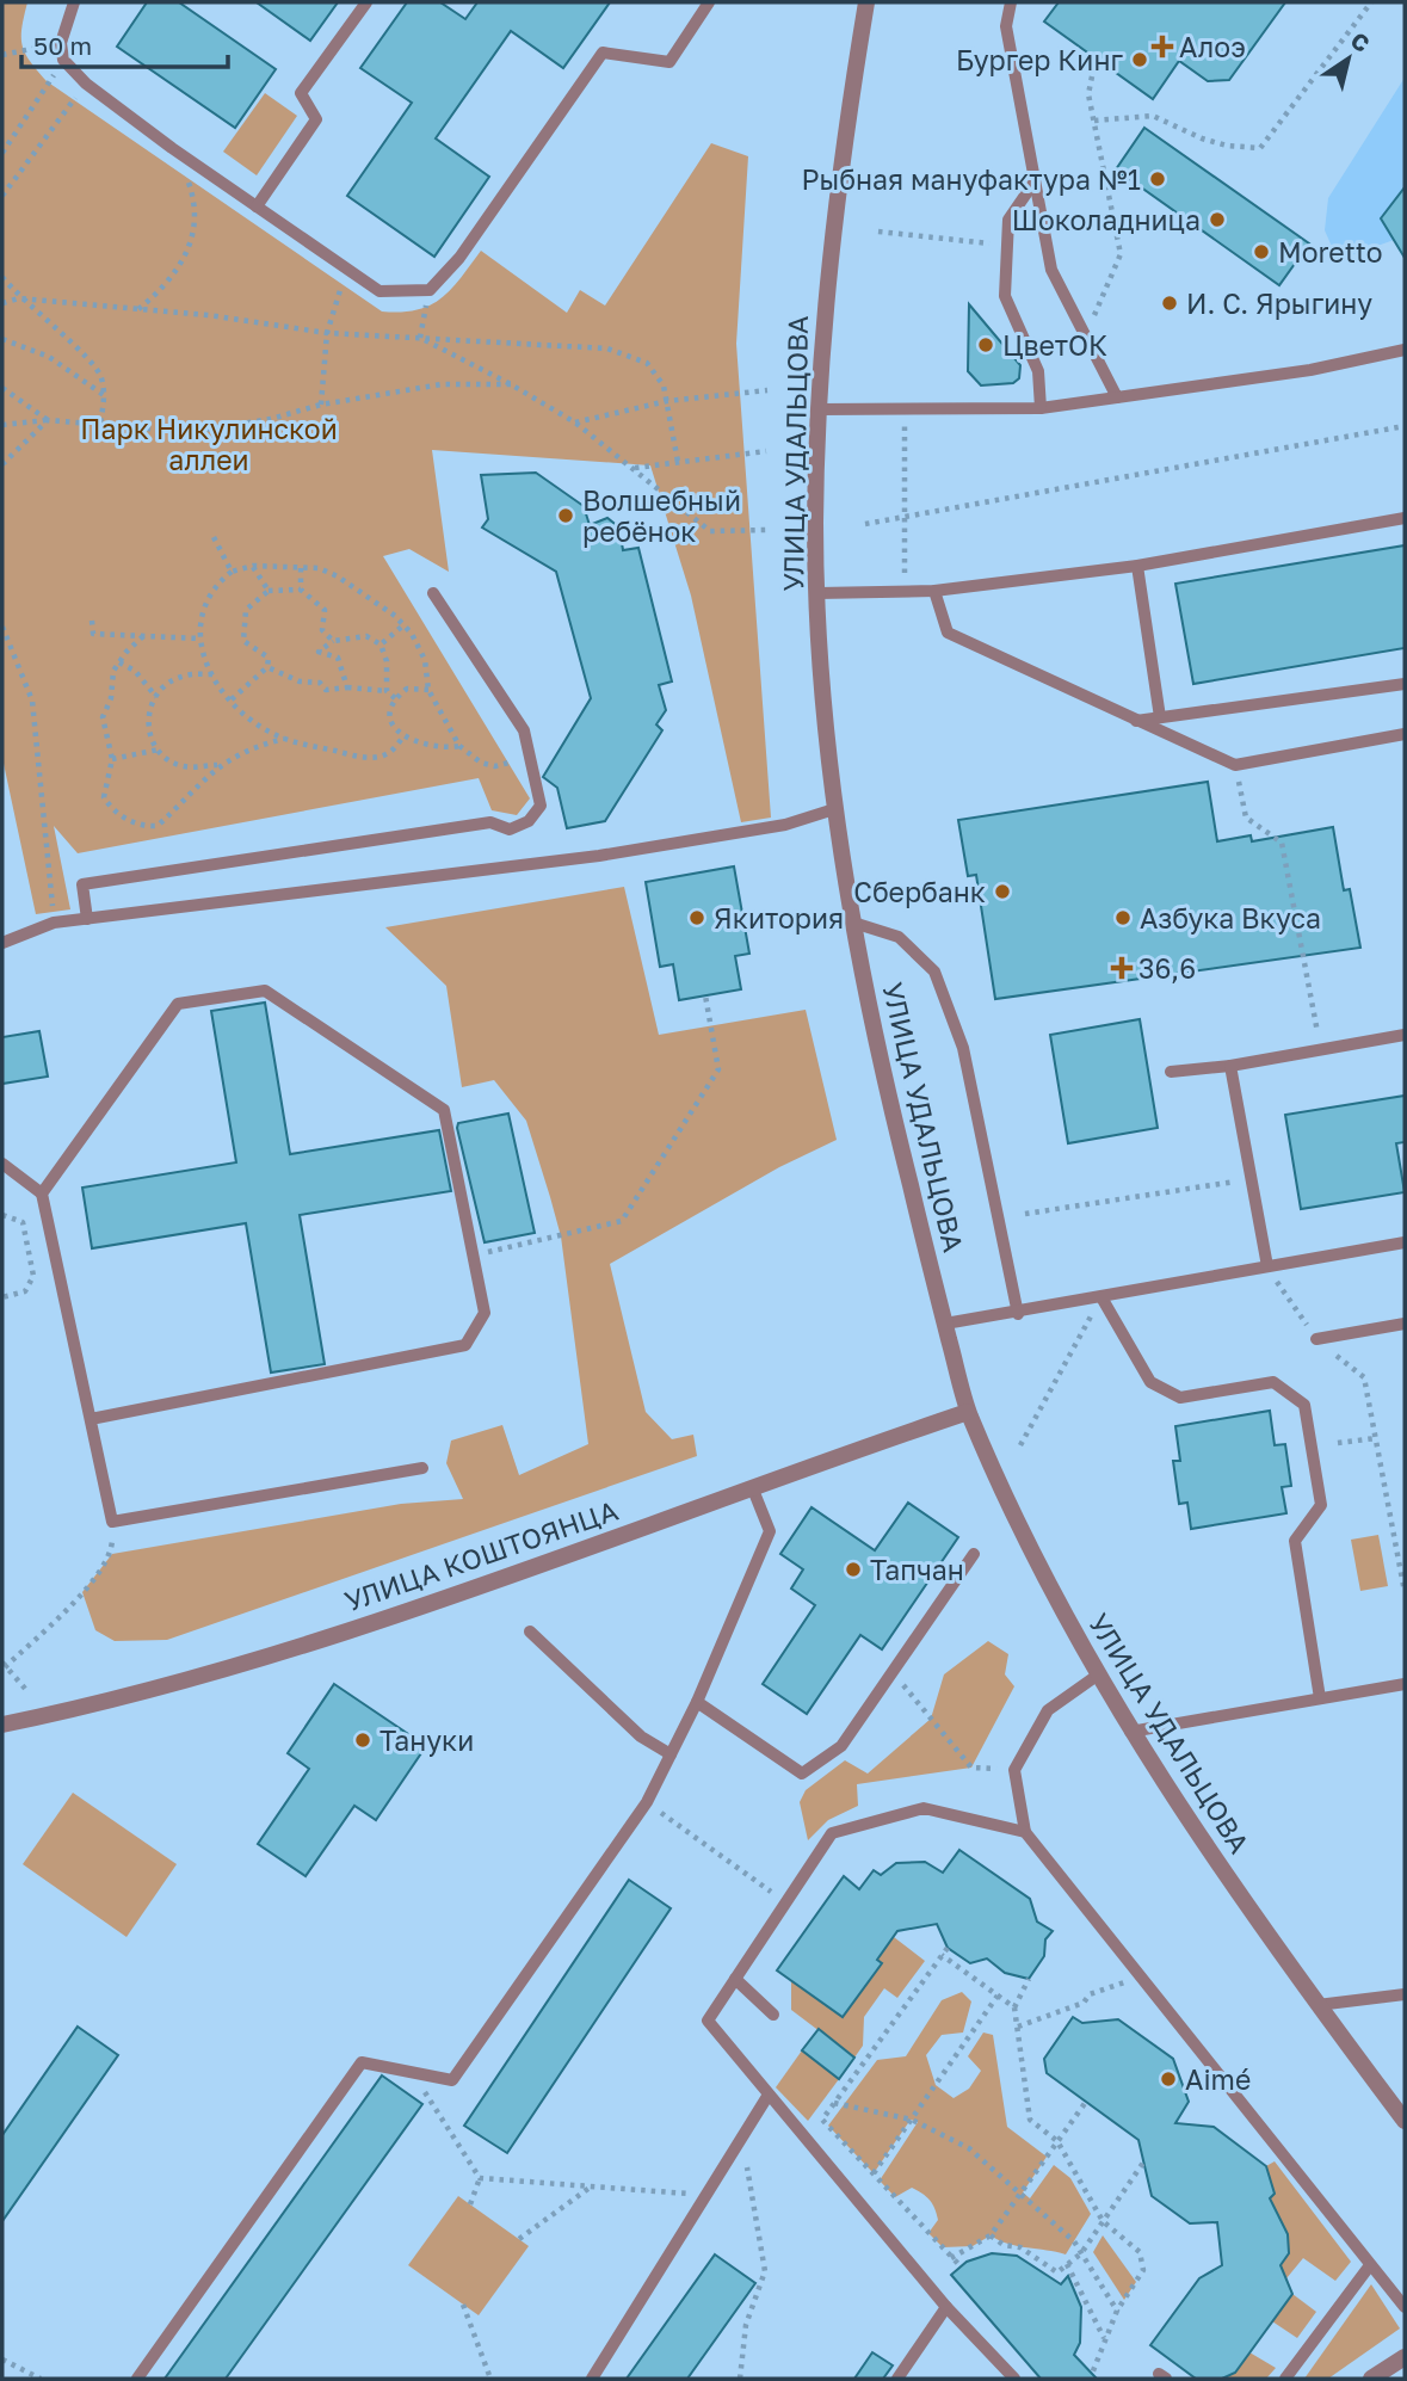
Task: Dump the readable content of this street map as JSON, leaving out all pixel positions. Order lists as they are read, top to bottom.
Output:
{
  "streets": {
    "street": ["УЛИЦА УДАЛЬЦОВА", "УЛИЦА КОШТОЯНЦА"]
  },
  "crossings": [
    ["УЛИЦА УДАЛЬЦОВА", "УЛИЦА КОШТОЯНЦА"]
  ],
  "parks": ["Парк Никулинской аллеи"],
  "places": {
    "health": ["Алоэ", "36,6"],
    "other": [
      "Бургер Кинг",
      "Рыбная мануфактура №1",
      "Шоколадница",
      "Moretto",
      "И. С. Ярыгину",
      "ЦветОК",
      "Волшебный ребёнок",
      "Сбербанк",
      "Якитория",
      "Азбука Вкуса",
      "Тапчан",
      "Тануки",
      "Aimé"
    ]
  },
  "scale_bar": "50 m",
  "north": "top right"
}
